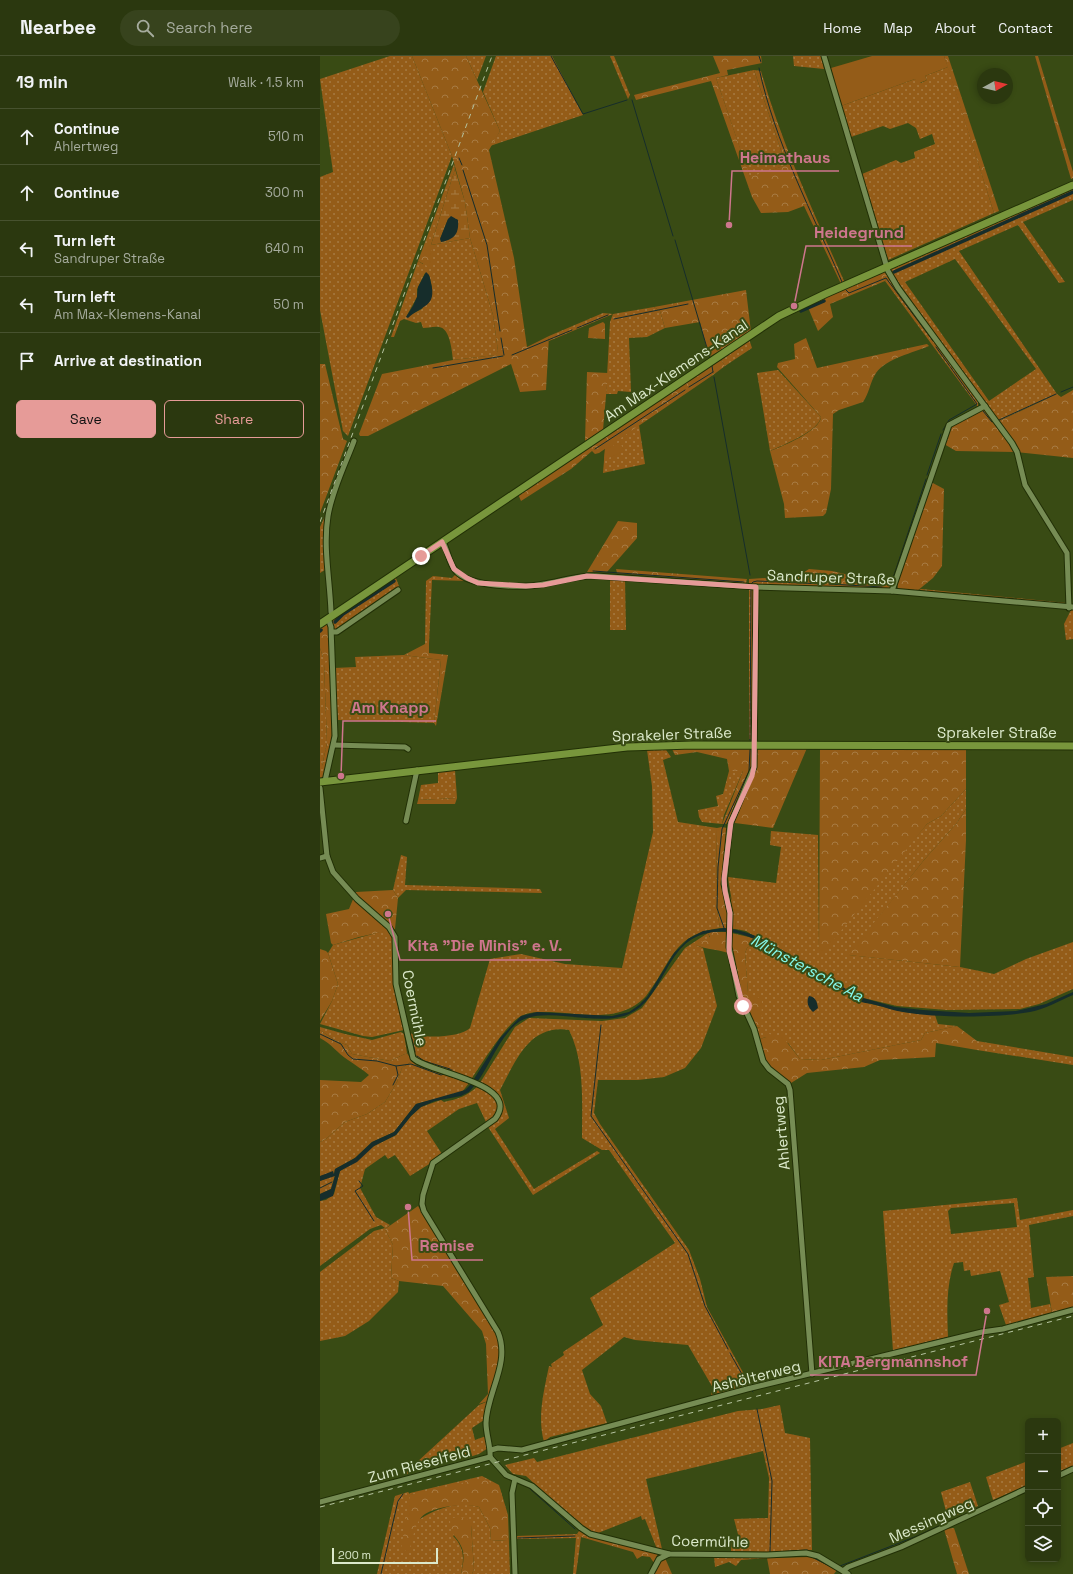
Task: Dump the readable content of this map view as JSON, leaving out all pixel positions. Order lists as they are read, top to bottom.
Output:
{
  "streets": {
    "main road": ["Am Max-Klemens-Kanal", "Sprakeler Straße"],
    "street": [
      "Sandruper Straße",
      "Coermühle",
      "Ahlertweg",
      "Ashölterweg",
      "Zum Rieselfeld",
      "Messingweg"
    ]
  },
  "crossings": [
    ["Am Max-Klemens-Kanal", "Sandruper Straße"],
    ["Sandruper Straße", "Ahlertweg"],
    ["Sprakeler Straße", "Ahlertweg"],
    ["Coermühle", "Ashölterweg"],
    ["Coermühle", "Zum Rieselfeld"],
    ["Coermühle", "Messingweg"],
    ["Ahlertweg", "Ashölterweg"]
  ],
  "water": ["Münstersche Aa"],
  "places": [
    "Heimathaus",
    "Heidegrund",
    "Am Knapp",
    "Kita \"Die Minis\" e. V.",
    "Remise",
    "KITA Bergmannshof"
  ],
  "scale_bar": "200 m",
  "north": "right",
  "page": {
    "header": "Nearbee",
    "search": "Search here",
    "nav": [
      "Home",
      "Map",
      "About",
      "Contact"
    ],
    "heading": ["19 min", "Walk · 1.5 km"],
    "list": [
      ["Continue", "Ahlertweg", "510 m"],
      ["Continue", "300 m"],
      ["Turn left", "Sandruper Straße", "640 m"],
      ["Turn left", "Am Max-Klemens-Kanal", "50 m"],
      "Arrive at destination"
    ],
    "buttons": ["Save", "Share"],
    "map_buttons": ["+", "−"],
    "scale": "200 m"
  }
}
